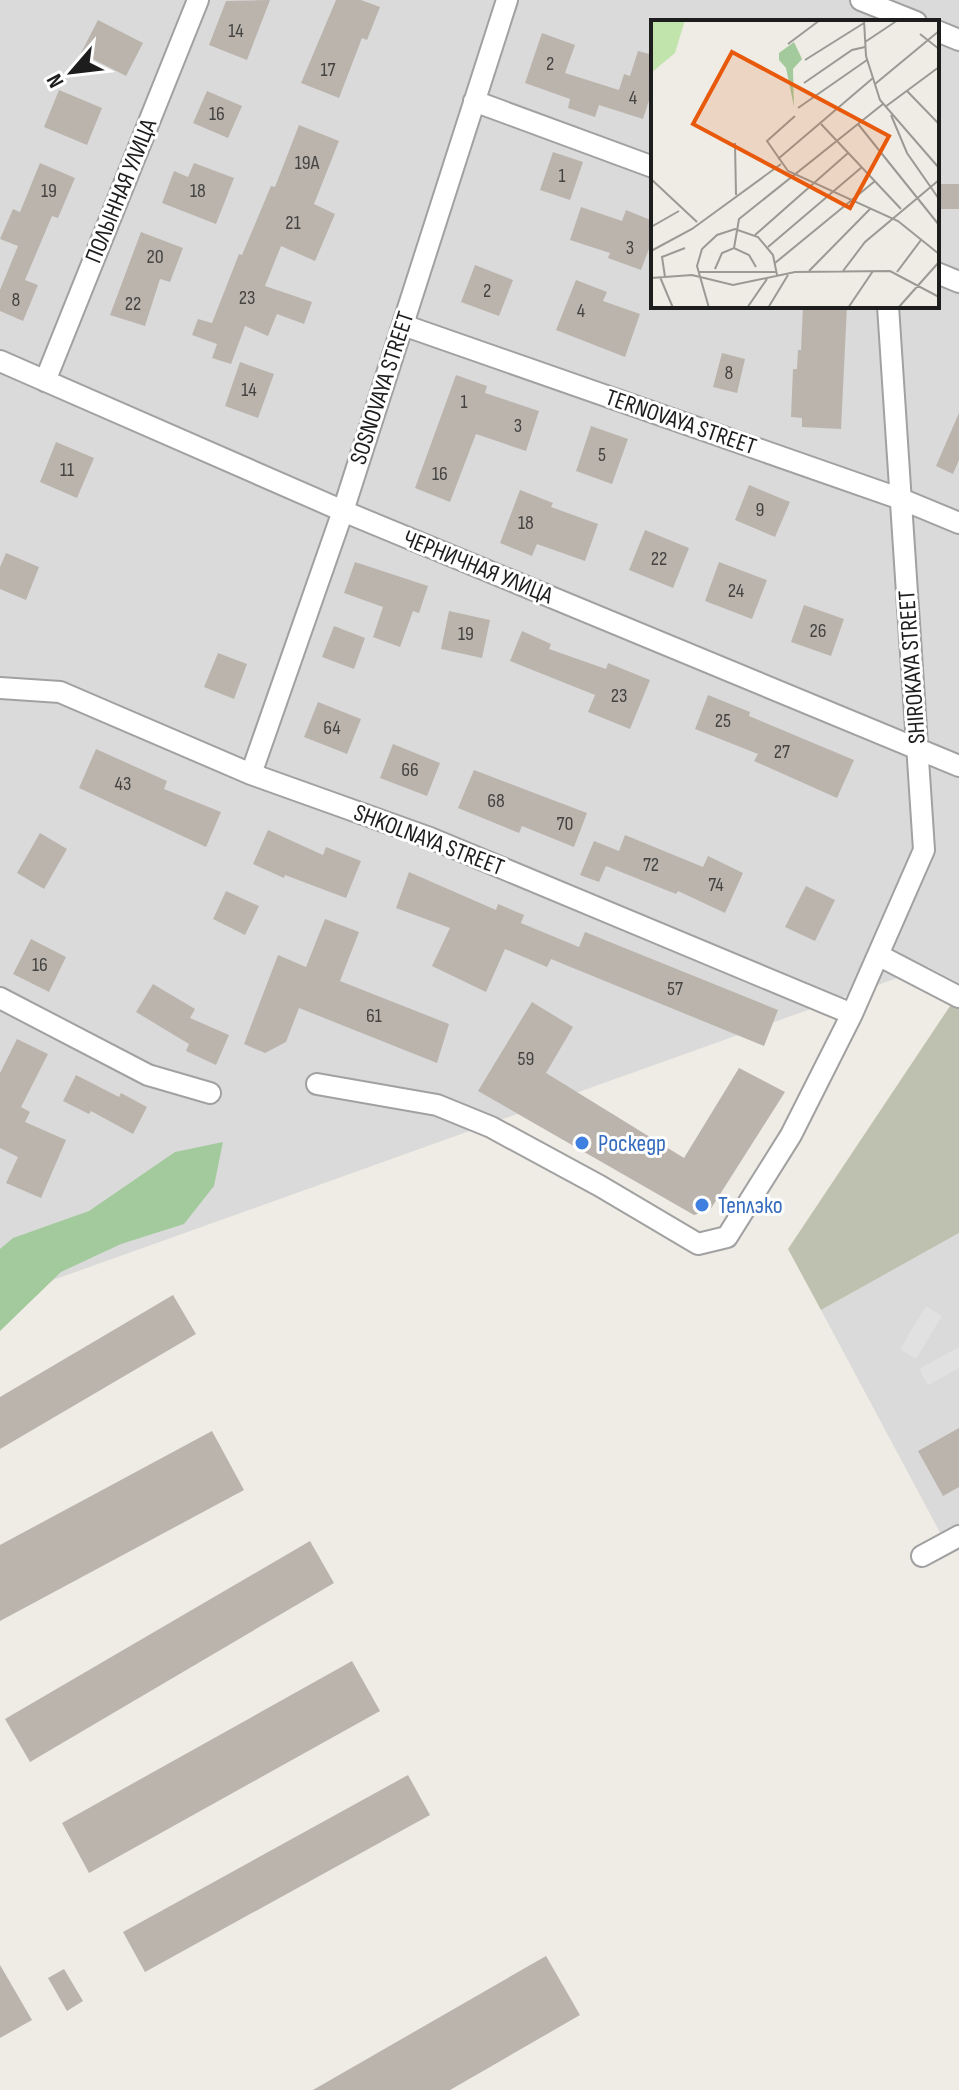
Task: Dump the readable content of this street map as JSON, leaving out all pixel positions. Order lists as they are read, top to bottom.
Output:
{
  "streets": {
    "street": [
      "ПОЛЫННАЯ УЛИЦА",
      "SOSNOVAYA STREET",
      "TERNOVAYA STREET",
      "ЧЕРНИЧНАЯ УЛИЦА",
      "SHIROKAYA STREET",
      "SHKOLNAYA STREET"
    ]
  },
  "crossings": [
    ["ПОЛЫННАЯ УЛИЦА", "ЧЕРНИЧНАЯ УЛИЦА"],
    ["SOSNOVAYA STREET", "TERNOVAYA STREET"],
    ["SOSNOVAYA STREET", "ЧЕРНИЧНАЯ УЛИЦА"],
    ["SOSNOVAYA STREET", "SHKOLNAYA STREET"],
    ["TERNOVAYA STREET", "SHIROKAYA STREET"],
    ["ЧЕРНИЧНАЯ УЛИЦА", "SHIROKAYA STREET"],
    ["SHIROKAYA STREET", "SHKOLNAYA STREET"]
  ],
  "places": ["Роскедр", "Теплэко"],
  "house_numbers": [
    "14",
    "2",
    "17",
    "4",
    "16",
    "19А",
    "1",
    "19",
    "18",
    "21",
    "3",
    "20",
    "2",
    "23",
    "8",
    "22",
    "4",
    "8",
    "14",
    "1",
    "3",
    "5",
    "11",
    "16",
    "9",
    "18",
    "22",
    "24",
    "26",
    "19",
    "23",
    "25",
    "64",
    "27",
    "66",
    "43",
    "68",
    "70",
    "72",
    "74",
    "16",
    "57",
    "61",
    "59"
  ],
  "north": "bottom left"
}
